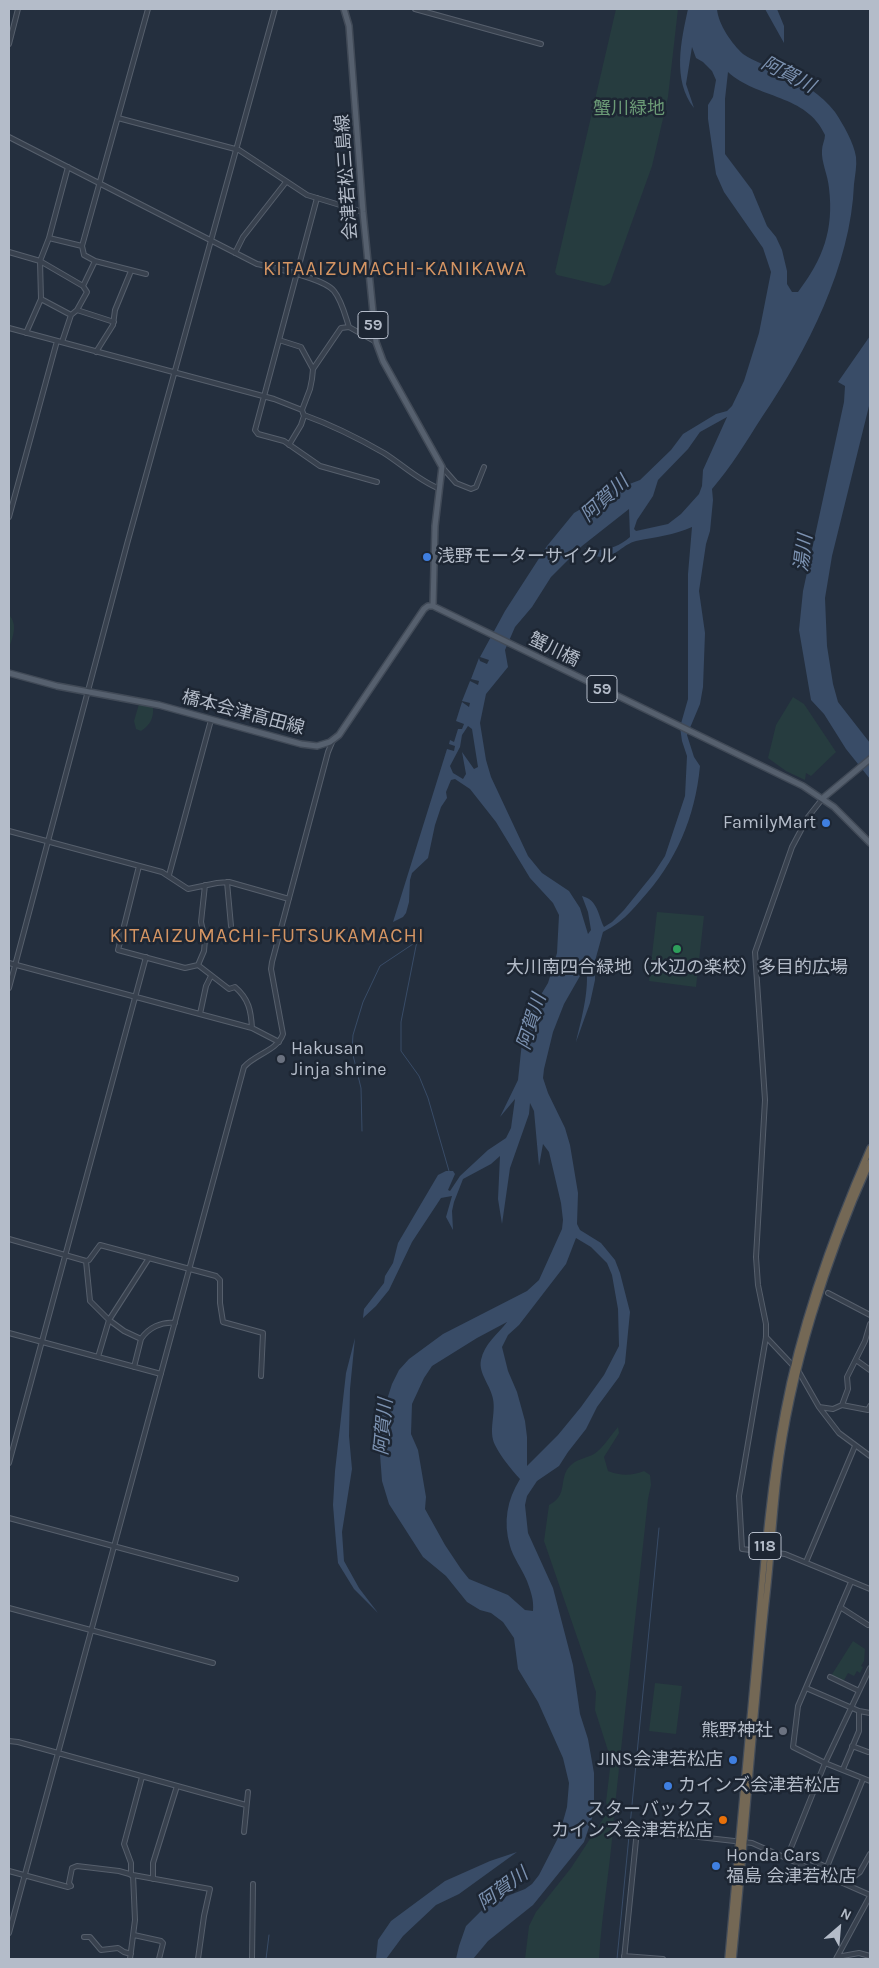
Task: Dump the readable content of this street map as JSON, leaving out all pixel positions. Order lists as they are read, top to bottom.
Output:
{
  "streets": {
    "highway": ["118"],
    "main road": [
      "会津若松三島線",
      "59",
      "蟹川橋",
      "橋本会津高田線"
    ]
  },
  "crossings": [
    ["59", "蟹川橋"]
  ],
  "districts": ["KITAAIZUMACHI-KANIKAWA", "KITAAIZUMACHI-FUTSUKAMACHI"],
  "water": ["阿賀川", "湯川"],
  "parks": ["蟹川緑地"],
  "places": [
    "浅野モーターサイクル",
    "FamilyMart",
    "大川南四合緑地（水辺の楽校）多目的広場",
    "Hakusan Jinja shrine",
    "熊野神社",
    "JINS会津若松店",
    "カインズ会津若松店",
    "スターバックス カインズ会津若松店",
    "Honda Cars 福島 会津若松店"
  ],
  "north": "top right"
}
